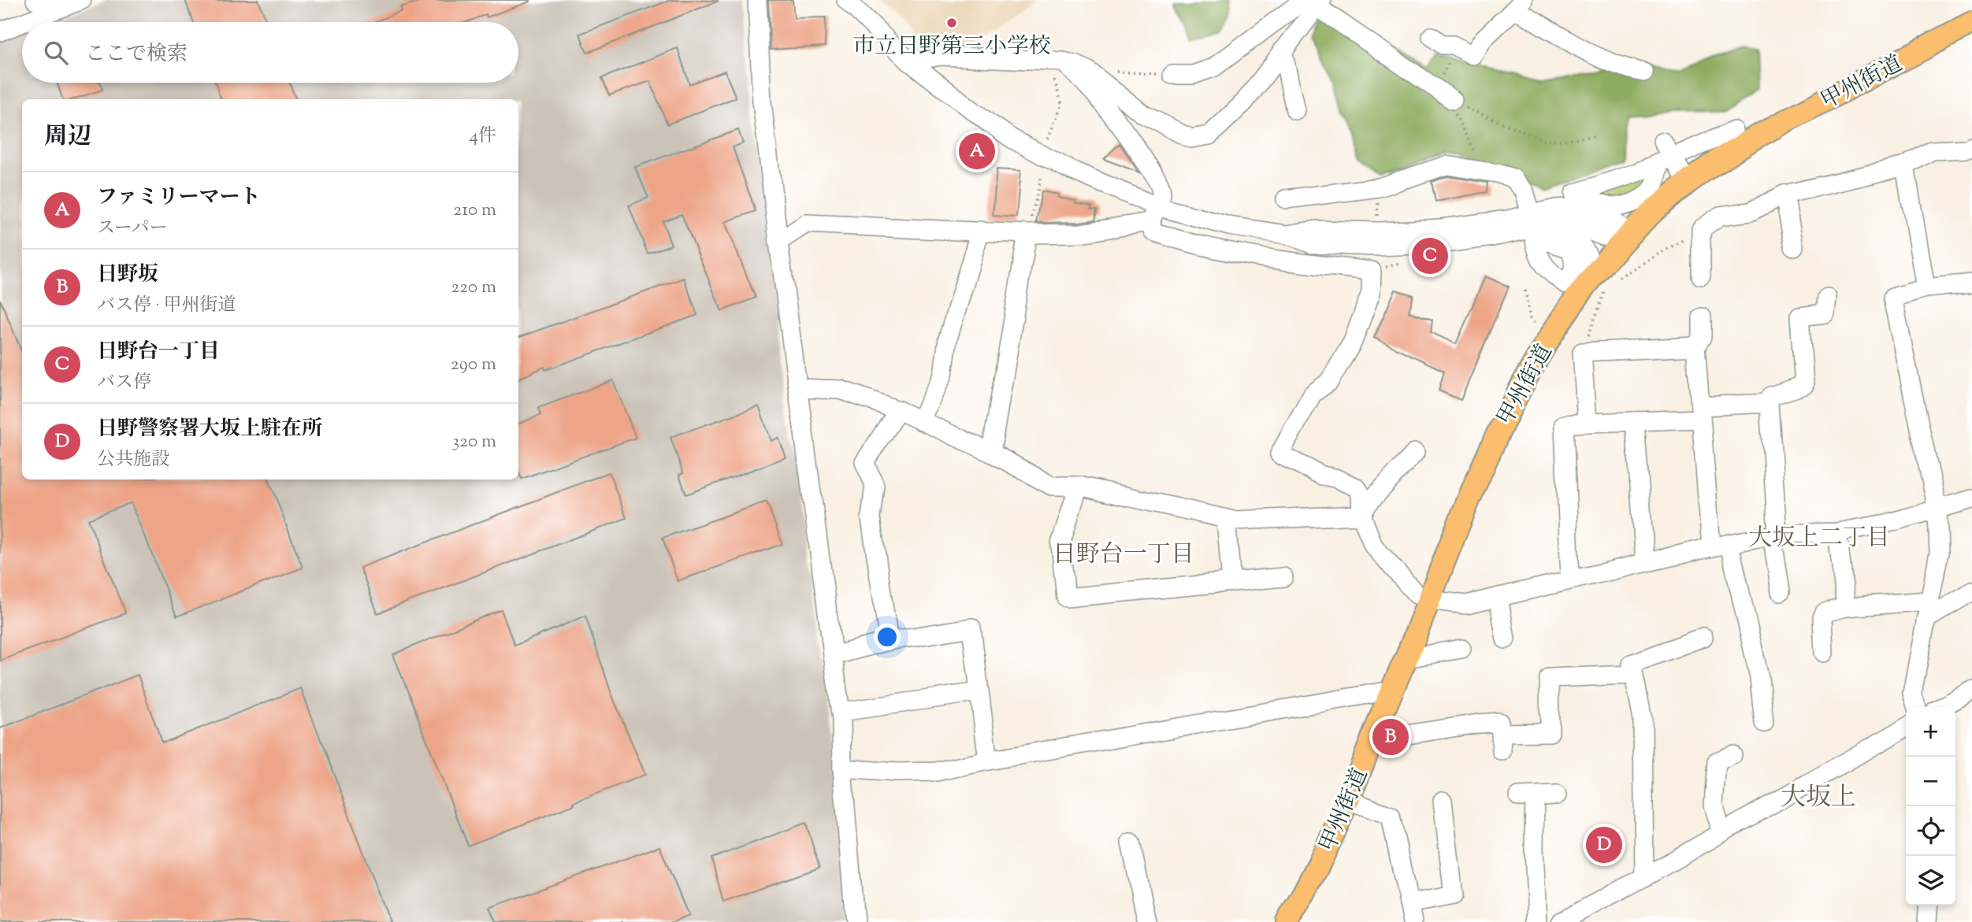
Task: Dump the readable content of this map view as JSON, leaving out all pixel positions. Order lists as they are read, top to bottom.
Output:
{
  "streets": {
    "main road": ["甲州街道"]
  },
  "districts": ["大坂上二丁目", "日野台一丁目", "大坂上"],
  "places": ["市立日野第三小学校"],
  "page": {
    "search": "ここで検索",
    "heading": ["周辺", "4件"],
    "pins": [
      "A",
      "C",
      "B",
      "D"
    ],
    "list": [
      {
        "mark": "A",
        "name": "ファミリーマート",
        "note": "スーパー",
        "value": "210 m"
      },
      {
        "mark": "B",
        "name": "日野坂",
        "note": "バス停 · 甲州街道",
        "value": "220 m"
      },
      {
        "mark": "C",
        "name": "日野台一丁目",
        "note": "バス停",
        "value": "290 m"
      },
      {
        "mark": "D",
        "name": "日野警察署大坂上駐在所",
        "note": "公共施設",
        "value": "320 m"
      }
    ],
    "map_buttons": ["+", "−"]
  }
}
